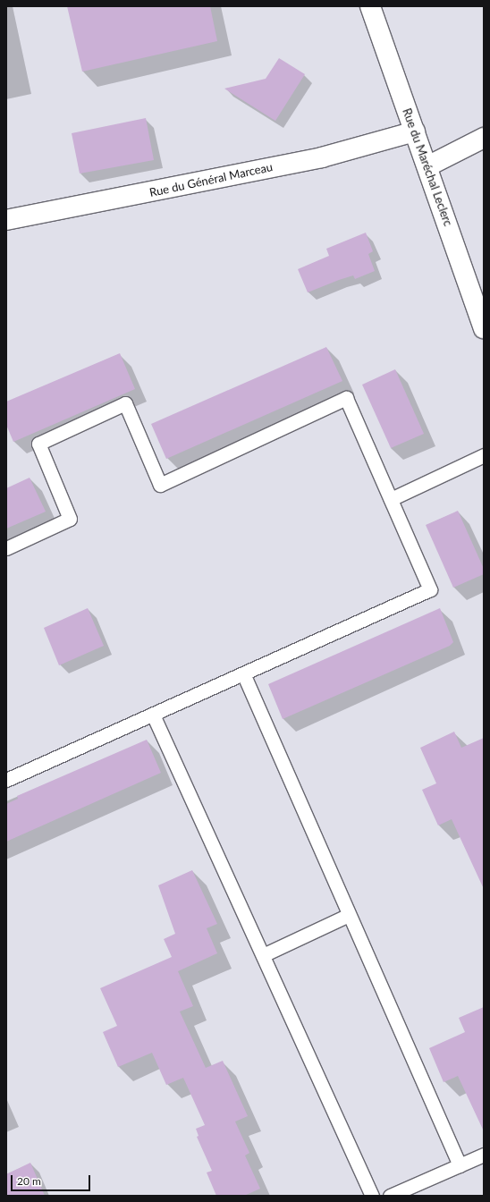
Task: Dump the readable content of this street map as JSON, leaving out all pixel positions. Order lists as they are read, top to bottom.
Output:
{
  "streets": {
    "street": ["Rue du Maréchal Leclerc", "Rue du Général Marceau"]
  },
  "crossings": [
    ["Rue du Maréchal Leclerc", "Rue du Général Marceau"]
  ],
  "scale_bar": "20 m"
}
